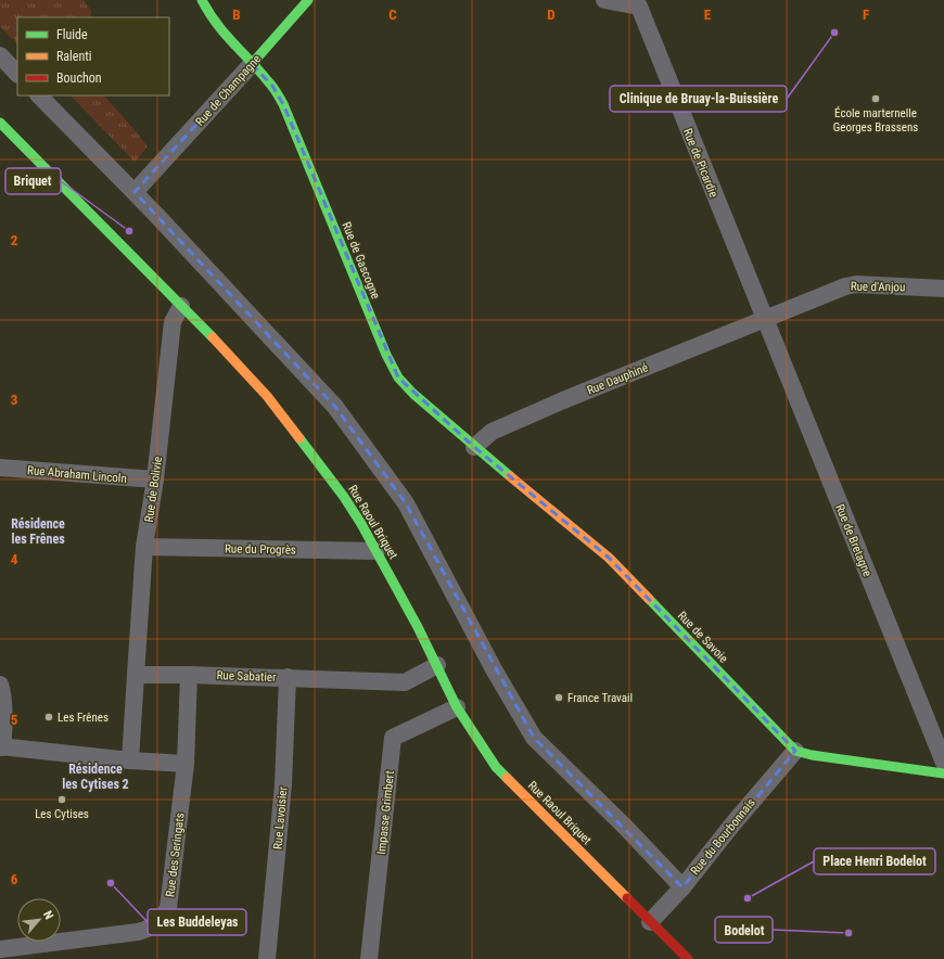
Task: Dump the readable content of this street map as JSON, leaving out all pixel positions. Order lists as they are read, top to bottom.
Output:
{
  "streets": {
    "street": [
      "Rue de Champagne",
      "Rue de Picardie",
      "Rue de Gascogne",
      "Rue d'Anjou",
      "Rue Dauphiné",
      "Rue Abraham Lincoln",
      "Rue de Bolivie",
      "Rue Raoul Briquet",
      "Rue de Bretagne",
      "Rue du Progrès",
      "Rue de Savoie",
      "Rue Sabatier",
      "Impasse Grimbert",
      "Rue Lavoisier",
      "Rue du Bourbonnais",
      "Rue des Seringats"
    ]
  },
  "crossings": [
    ["Rue de Champagne", "Rue de Gascogne"],
    ["Rue de Picardie", "Rue d'Anjou"],
    ["Rue de Picardie", "Rue Dauphiné"],
    ["Rue de Picardie", "Rue de Bretagne"],
    ["Rue de Gascogne", "Rue Dauphiné"],
    ["Rue de Gascogne", "Rue de Savoie"],
    ["Rue d'Anjou", "Rue Dauphiné"],
    ["Rue d'Anjou", "Rue de Bretagne"],
    ["Rue Dauphiné", "Rue de Bretagne"],
    ["Rue Dauphiné", "Rue de Savoie"],
    ["Rue Abraham Lincoln", "Rue de Bolivie"],
    ["Rue de Bolivie", "Rue Raoul Briquet"],
    ["Rue de Bolivie", "Rue du Progrès"],
    ["Rue de Bolivie", "Rue Sabatier"],
    ["Rue Raoul Briquet", "Rue du Progrès"],
    ["Rue Raoul Briquet", "Rue Sabatier"],
    ["Rue Raoul Briquet", "Impasse Grimbert"],
    ["Rue Raoul Briquet", "Rue du Bourbonnais"],
    ["Rue de Savoie", "Rue du Bourbonnais"],
    ["Rue Sabatier", "Rue Lavoisier"],
    ["Rue Sabatier", "Rue des Seringats"]
  ],
  "districts": ["Résidence les Frênes", "Résidence les Cytises 2"],
  "places": [
    "Clinique de Bruay-la-Buissière",
    "École marternelle Georges Brassens",
    "Briquet",
    "France Travail",
    "Les Frênes",
    "Les Cytises",
    "Les Buddeleyas",
    "Place Henri Bodelot",
    "Bodelot"
  ],
  "legend": ["Fluide", "Ralenti", "Bouchon"],
  "north": "top right",
  "grid": {
    "columns": [
      "B",
      "C",
      "D",
      "E",
      "F"
    ],
    "rows": [
      "2",
      "3",
      "4",
      "5",
      "6"
    ]
  }
}
